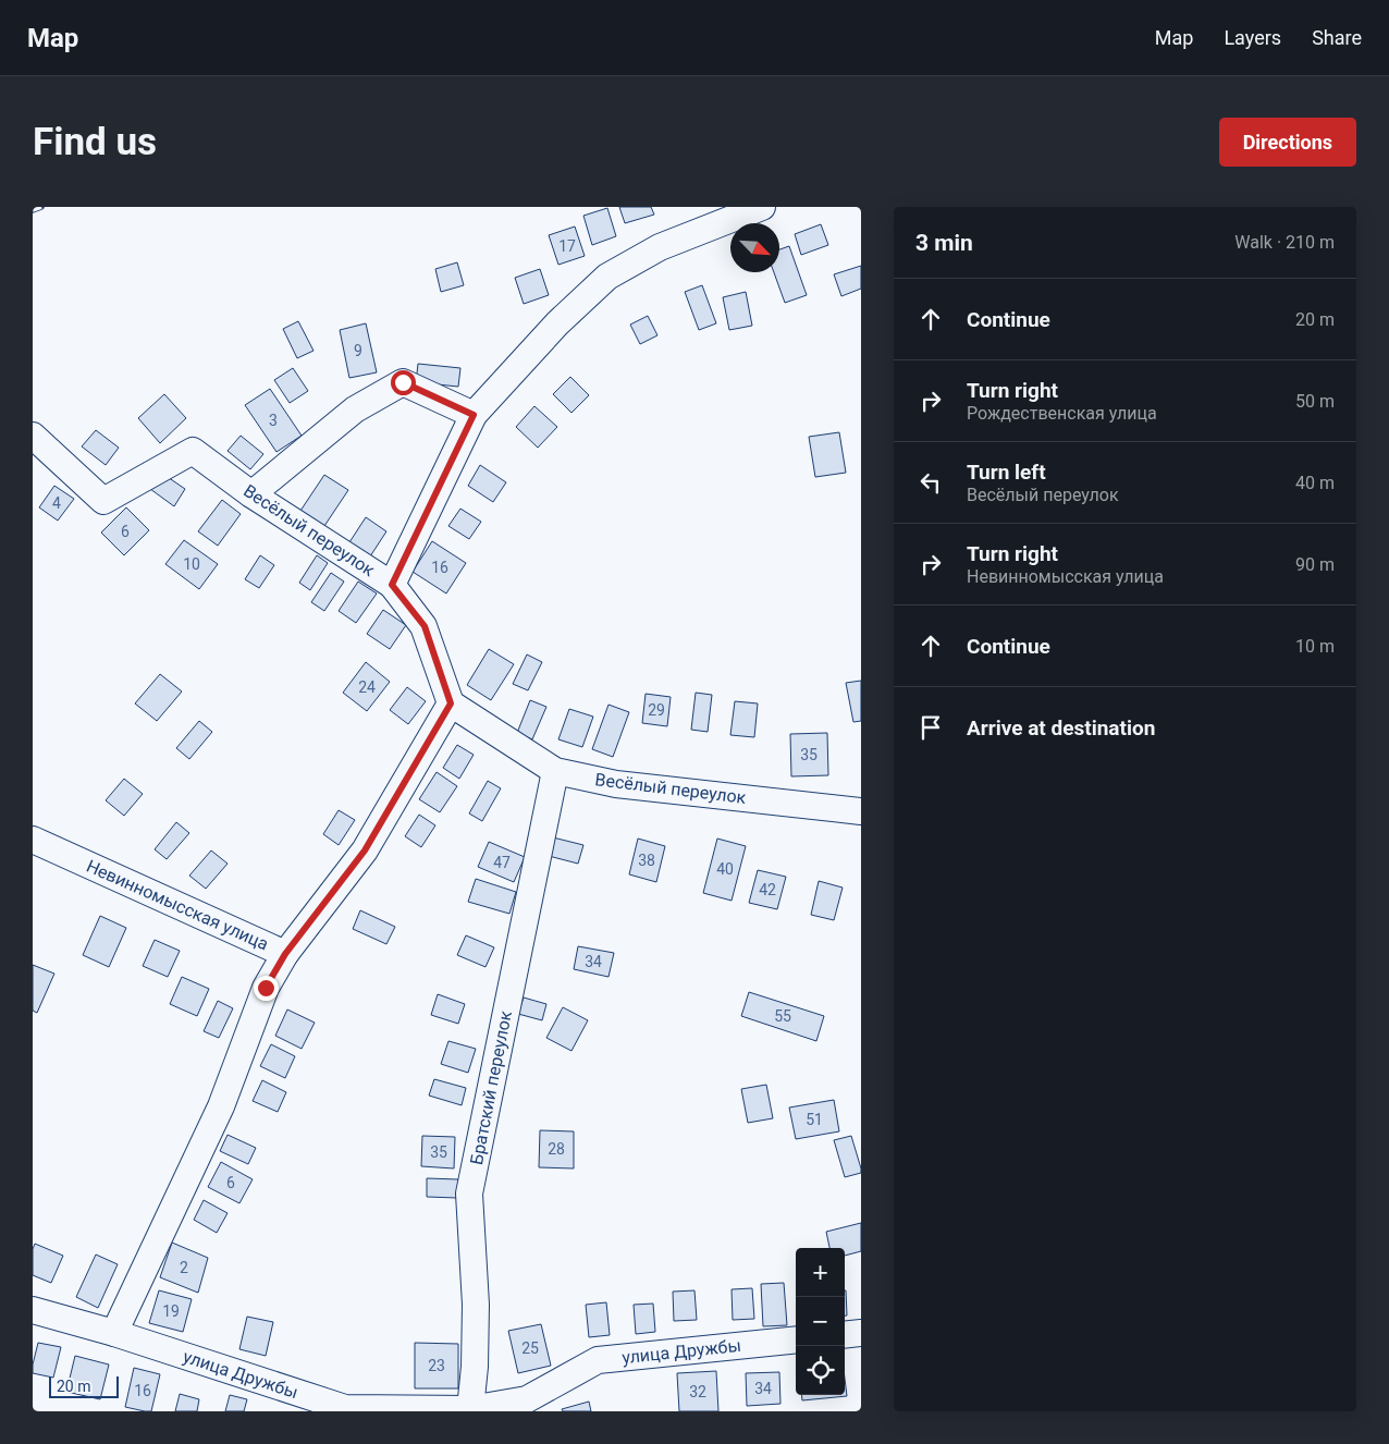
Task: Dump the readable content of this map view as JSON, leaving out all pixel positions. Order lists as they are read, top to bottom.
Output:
{
  "streets": {
    "street": [
      "Весёлый переулок",
      "Невинномысская улица",
      "Братский переулок",
      "улица Дружбы"
    ]
  },
  "crossings": [
    ["Весёлый переулок", "Невинномысская улица"],
    ["Весёлый переулок", "Братский переулок"],
    ["Братский переулок", "улица Дружбы"]
  ],
  "house_numbers": [
    "17",
    "9",
    "3",
    "4",
    "6",
    "10",
    "16",
    "24",
    "29",
    "35",
    "38",
    "47",
    "40",
    "42",
    "34",
    "55",
    "51",
    "28",
    "35",
    "6",
    "2",
    "19",
    "25",
    "23",
    "34",
    "16",
    "32"
  ],
  "scale_bar": "20 m",
  "north": "bottom right",
  "page": {
    "header": "Map",
    "nav": ["Map", "Layers", "Share"],
    "buttons": "Directions",
    "title": "Find us",
    "heading": ["3 min", "Walk · 210 m"],
    "list": [
      ["Continue", "20 m"],
      ["Turn right", "Рождественская улица", "50 m"],
      ["Turn left", "Весёлый переулок", "40 m"],
      ["Turn right", "Невинномысская улица", "90 m"],
      ["Continue", "10 m"],
      "Arrive at destination"
    ],
    "map_buttons": ["+", "−"],
    "scale": "20 m"
  }
}
